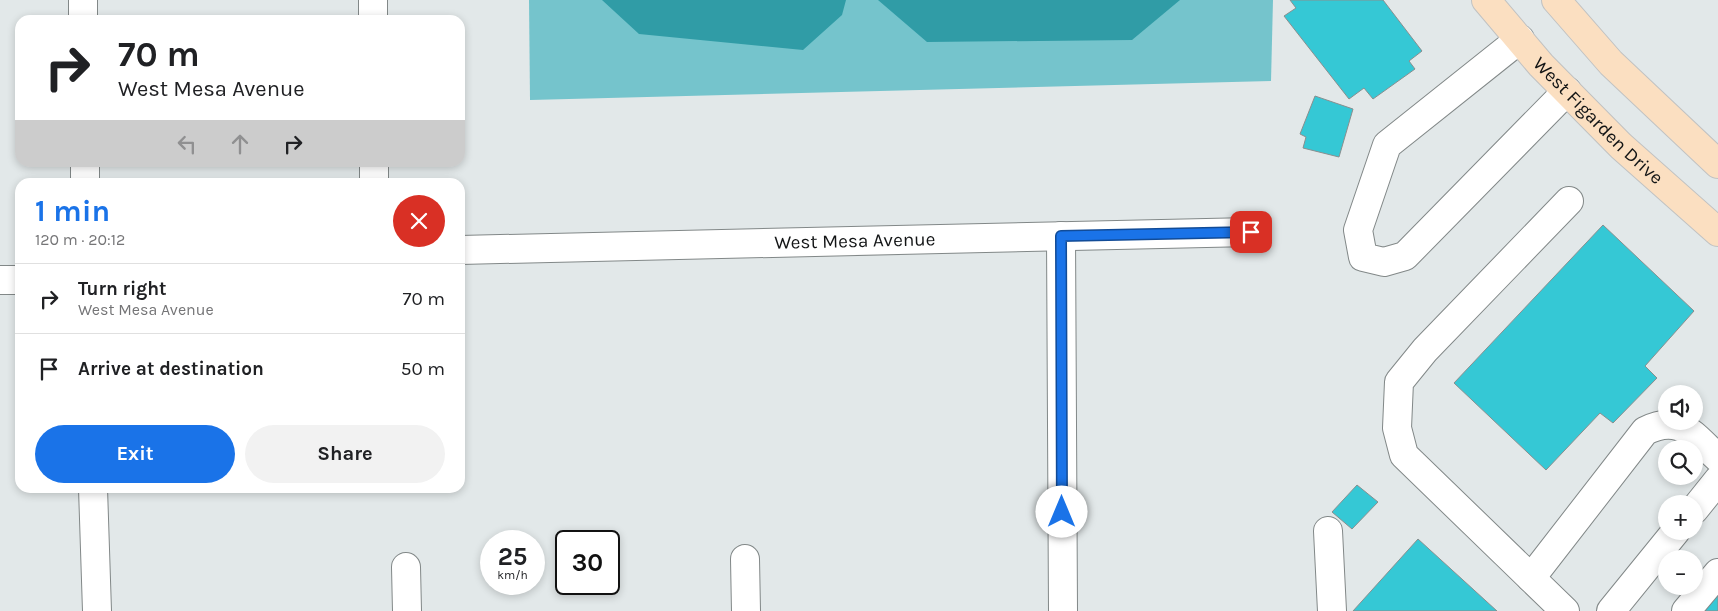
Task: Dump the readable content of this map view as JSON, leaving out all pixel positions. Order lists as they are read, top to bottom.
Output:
{
  "streets": {
    "main road": ["West Figarden Drive"],
    "street": ["West Mesa Avenue"]
  },
  "page": {
    "turn": ["70 m", "West Mesa Avenue"],
    "heading": ["1 min", "120 m · 20:12"],
    "list": [
      {
        "name": "Turn right",
        "note": "West Mesa Avenue",
        "value": "70 m"
      },
      {
        "name": "Arrive at destination",
        "value": "50 m"
      }
    ],
    "map_buttons": ["+", "−"],
    "buttons": ["Exit", "Share"],
    "speed": "25 km/h",
    "limit": "30"
  }
}
